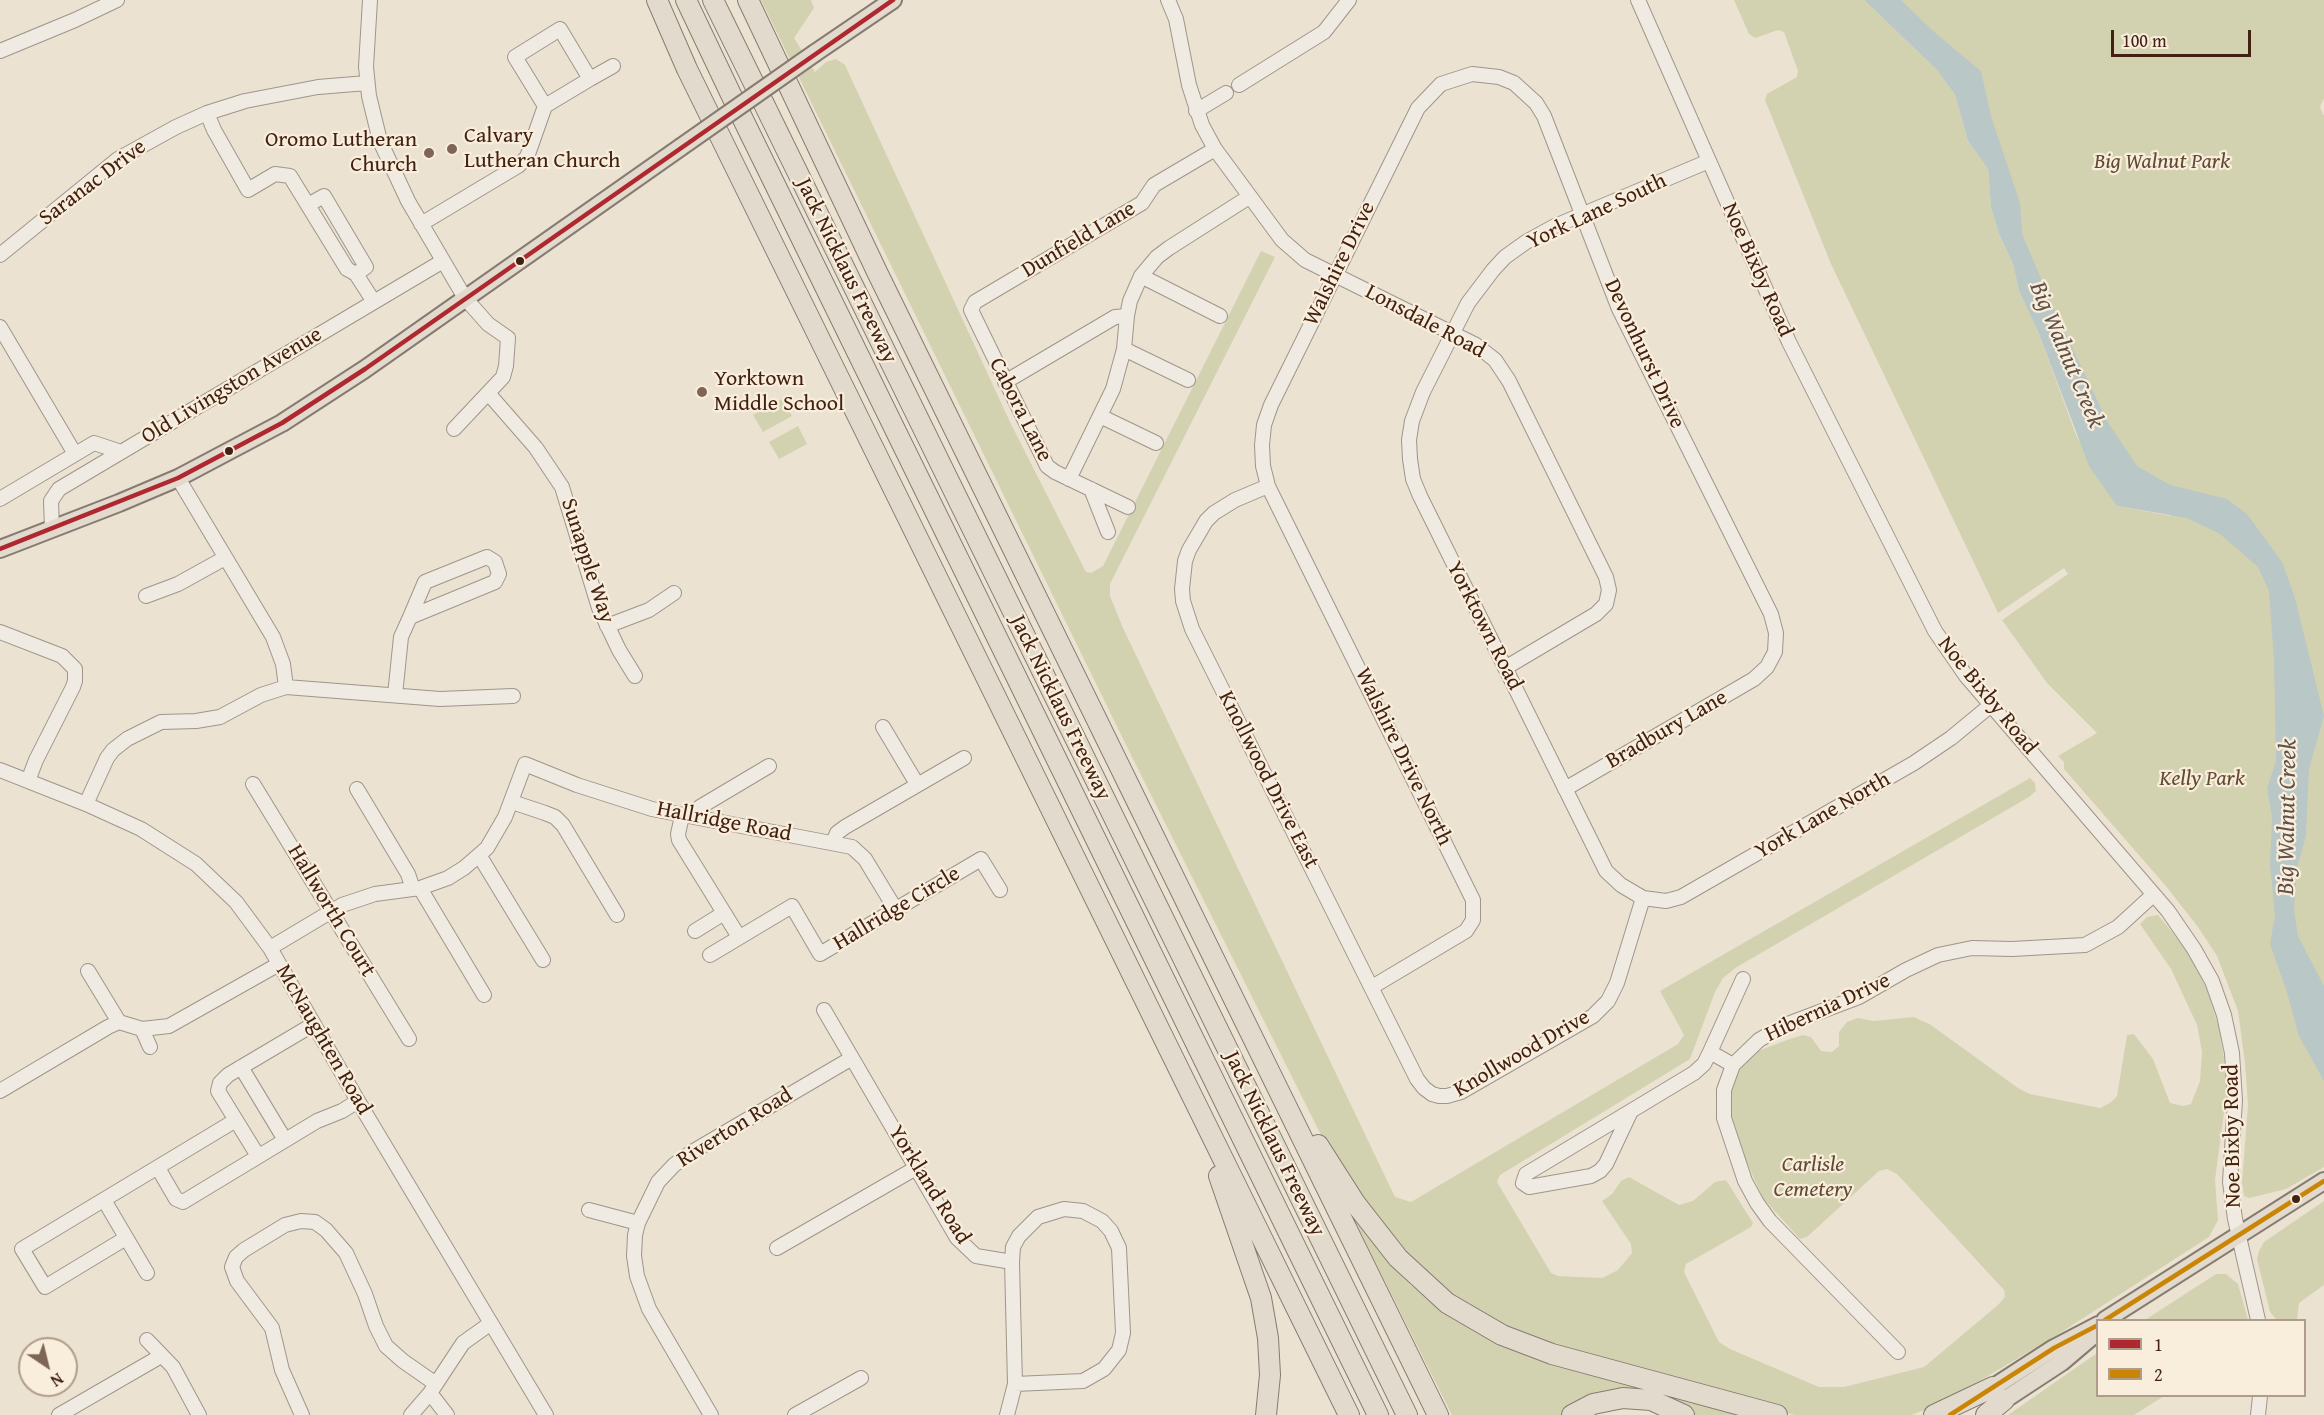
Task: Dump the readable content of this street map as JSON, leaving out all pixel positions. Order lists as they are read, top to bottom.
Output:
{
  "streets": {
    "highway": ["Jack Nicklaus Freeway"],
    "street": [
      "Saranac Drive",
      "York Lane South",
      "Dunfield Lane",
      "Walshire Drive",
      "Noe Bixby Road",
      "Lonsdale Road",
      "Devonhurst Drive",
      "Old Livingston Avenue",
      "Cabora Lane",
      "Sunapple Way",
      "Yorktown Road",
      "Bradbury Lane",
      "Walshire Drive North",
      "Knollwood Drive East",
      "York Lane North",
      "Hallridge Road",
      "Hallridge Circle",
      "Hallworth Court",
      "Hibernia Drive",
      "McNaughten Road",
      "Knollwood Drive",
      "Riverton Road",
      "Yorkland Road"
    ]
  },
  "crossings": [
    ["York Lane South", "Noe Bixby Road"],
    ["York Lane South", "Lonsdale Road"],
    ["York Lane South", "Devonhurst Drive"],
    ["York Lane South", "Yorktown Road"],
    ["Dunfield Lane", "Lonsdale Road"],
    ["Dunfield Lane", "Cabora Lane"],
    ["Walshire Drive", "Lonsdale Road"],
    ["Walshire Drive", "Devonhurst Drive"],
    ["Walshire Drive", "Walshire Drive North"],
    ["Walshire Drive", "Knollwood Drive East"],
    ["Noe Bixby Road", "York Lane North"],
    ["Noe Bixby Road", "Hibernia Drive"],
    ["Lonsdale Road", "Yorktown Road"],
    ["Devonhurst Drive", "Bradbury Lane"],
    ["Yorktown Road", "Bradbury Lane"],
    ["Yorktown Road", "York Lane North"],
    ["Yorktown Road", "Knollwood Drive"],
    ["Walshire Drive North", "Knollwood Drive East"],
    ["Knollwood Drive East", "Knollwood Drive"],
    ["York Lane North", "Knollwood Drive"],
    ["Hallridge Road", "Hallridge Circle"],
    ["Riverton Road", "Yorkland Road"]
  ],
  "water": ["Big Walnut Creek"],
  "parks": ["Big Walnut Park", "Kelly Park", "Carlisle Cemetery"],
  "places": ["Calvary Lutheran Church", "Oromo Lutheran Church", "Yorktown Middle School"],
  "lines": ["transit line 1", "transit line 2"],
  "legend": ["1", "2"],
  "scale_bar": "100 m",
  "north": "bottom right"
}
